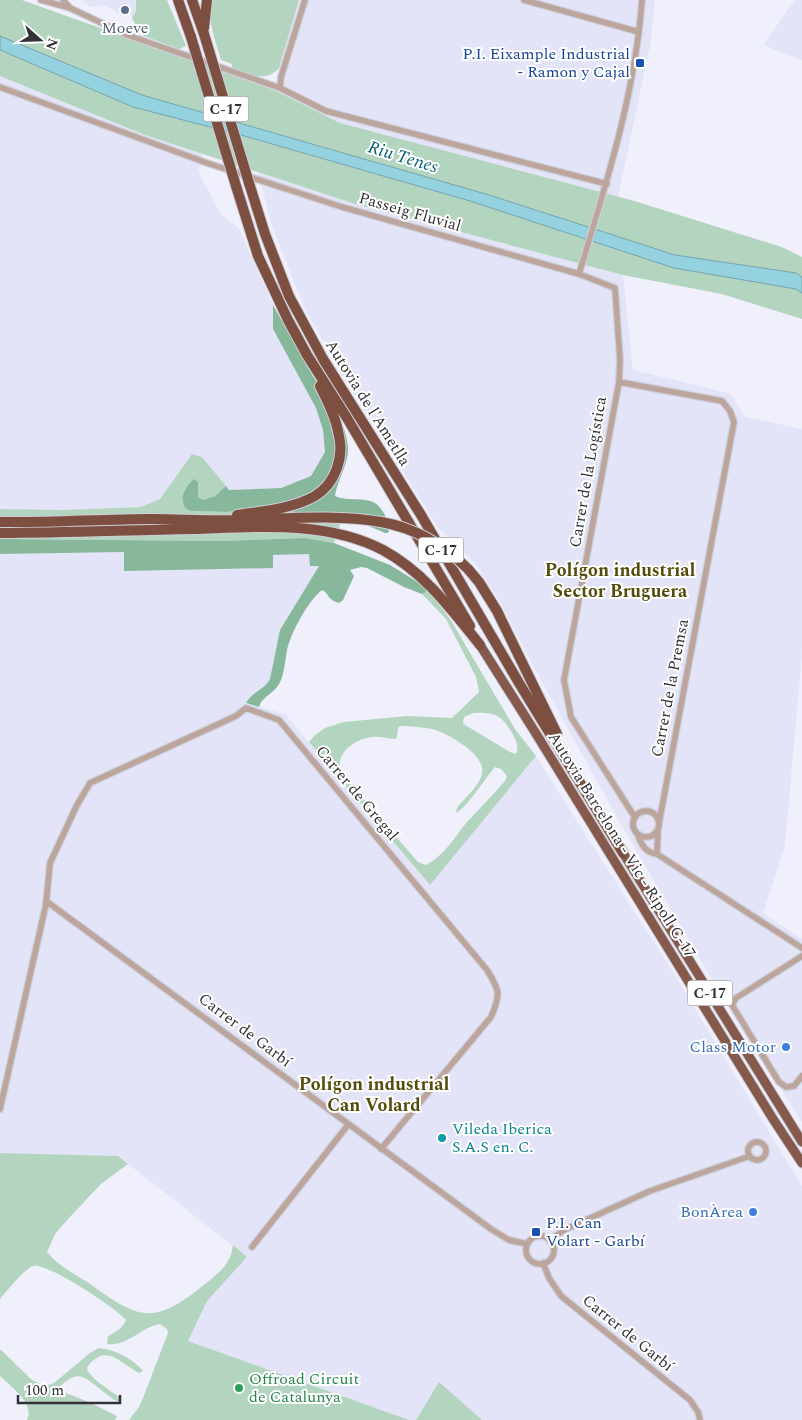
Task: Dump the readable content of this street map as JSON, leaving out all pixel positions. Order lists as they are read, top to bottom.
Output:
{
  "streets": {
    "highway": ["C-17", "Autovia de l'Ametlla", "Autovia Barcelona - Vic - Ripoll C-17"],
    "street": [
      "Passeig Fluvial",
      "Carrer de la Logística",
      "Carrer de la Premsa",
      "Carrer de Gregal",
      "Carrer de Garbí"
    ]
  },
  "crossings": [
    ["Passeig Fluvial", "Carrer de la Logística"],
    ["Passeig Fluvial", "Carrer de la Premsa"],
    ["Autovia de l'Ametlla", "Autovia Barcelona - Vic - Ripoll C-17"],
    ["Carrer de la Logística", "Carrer de la Premsa"],
    ["Carrer de Gregal", "Carrer de Garbí"]
  ],
  "districts": ["Polígon industrial Sector Bruguera", "Polígon industrial Can Volard"],
  "water": ["Riu Tenes"],
  "places": {
    "other": [
      "Moeve",
      "Class Motor",
      "Vileda Iberica S.A.S en. C.",
      "BonÀrea",
      "Offroad Circuit de Catalunya"
    ],
    "transit": ["P.I. Eixample Industrial - Ramon y Cajal", "P.I. Can Volart - Garbí"]
  },
  "scale_bar": "100 m",
  "north": "right"
}
